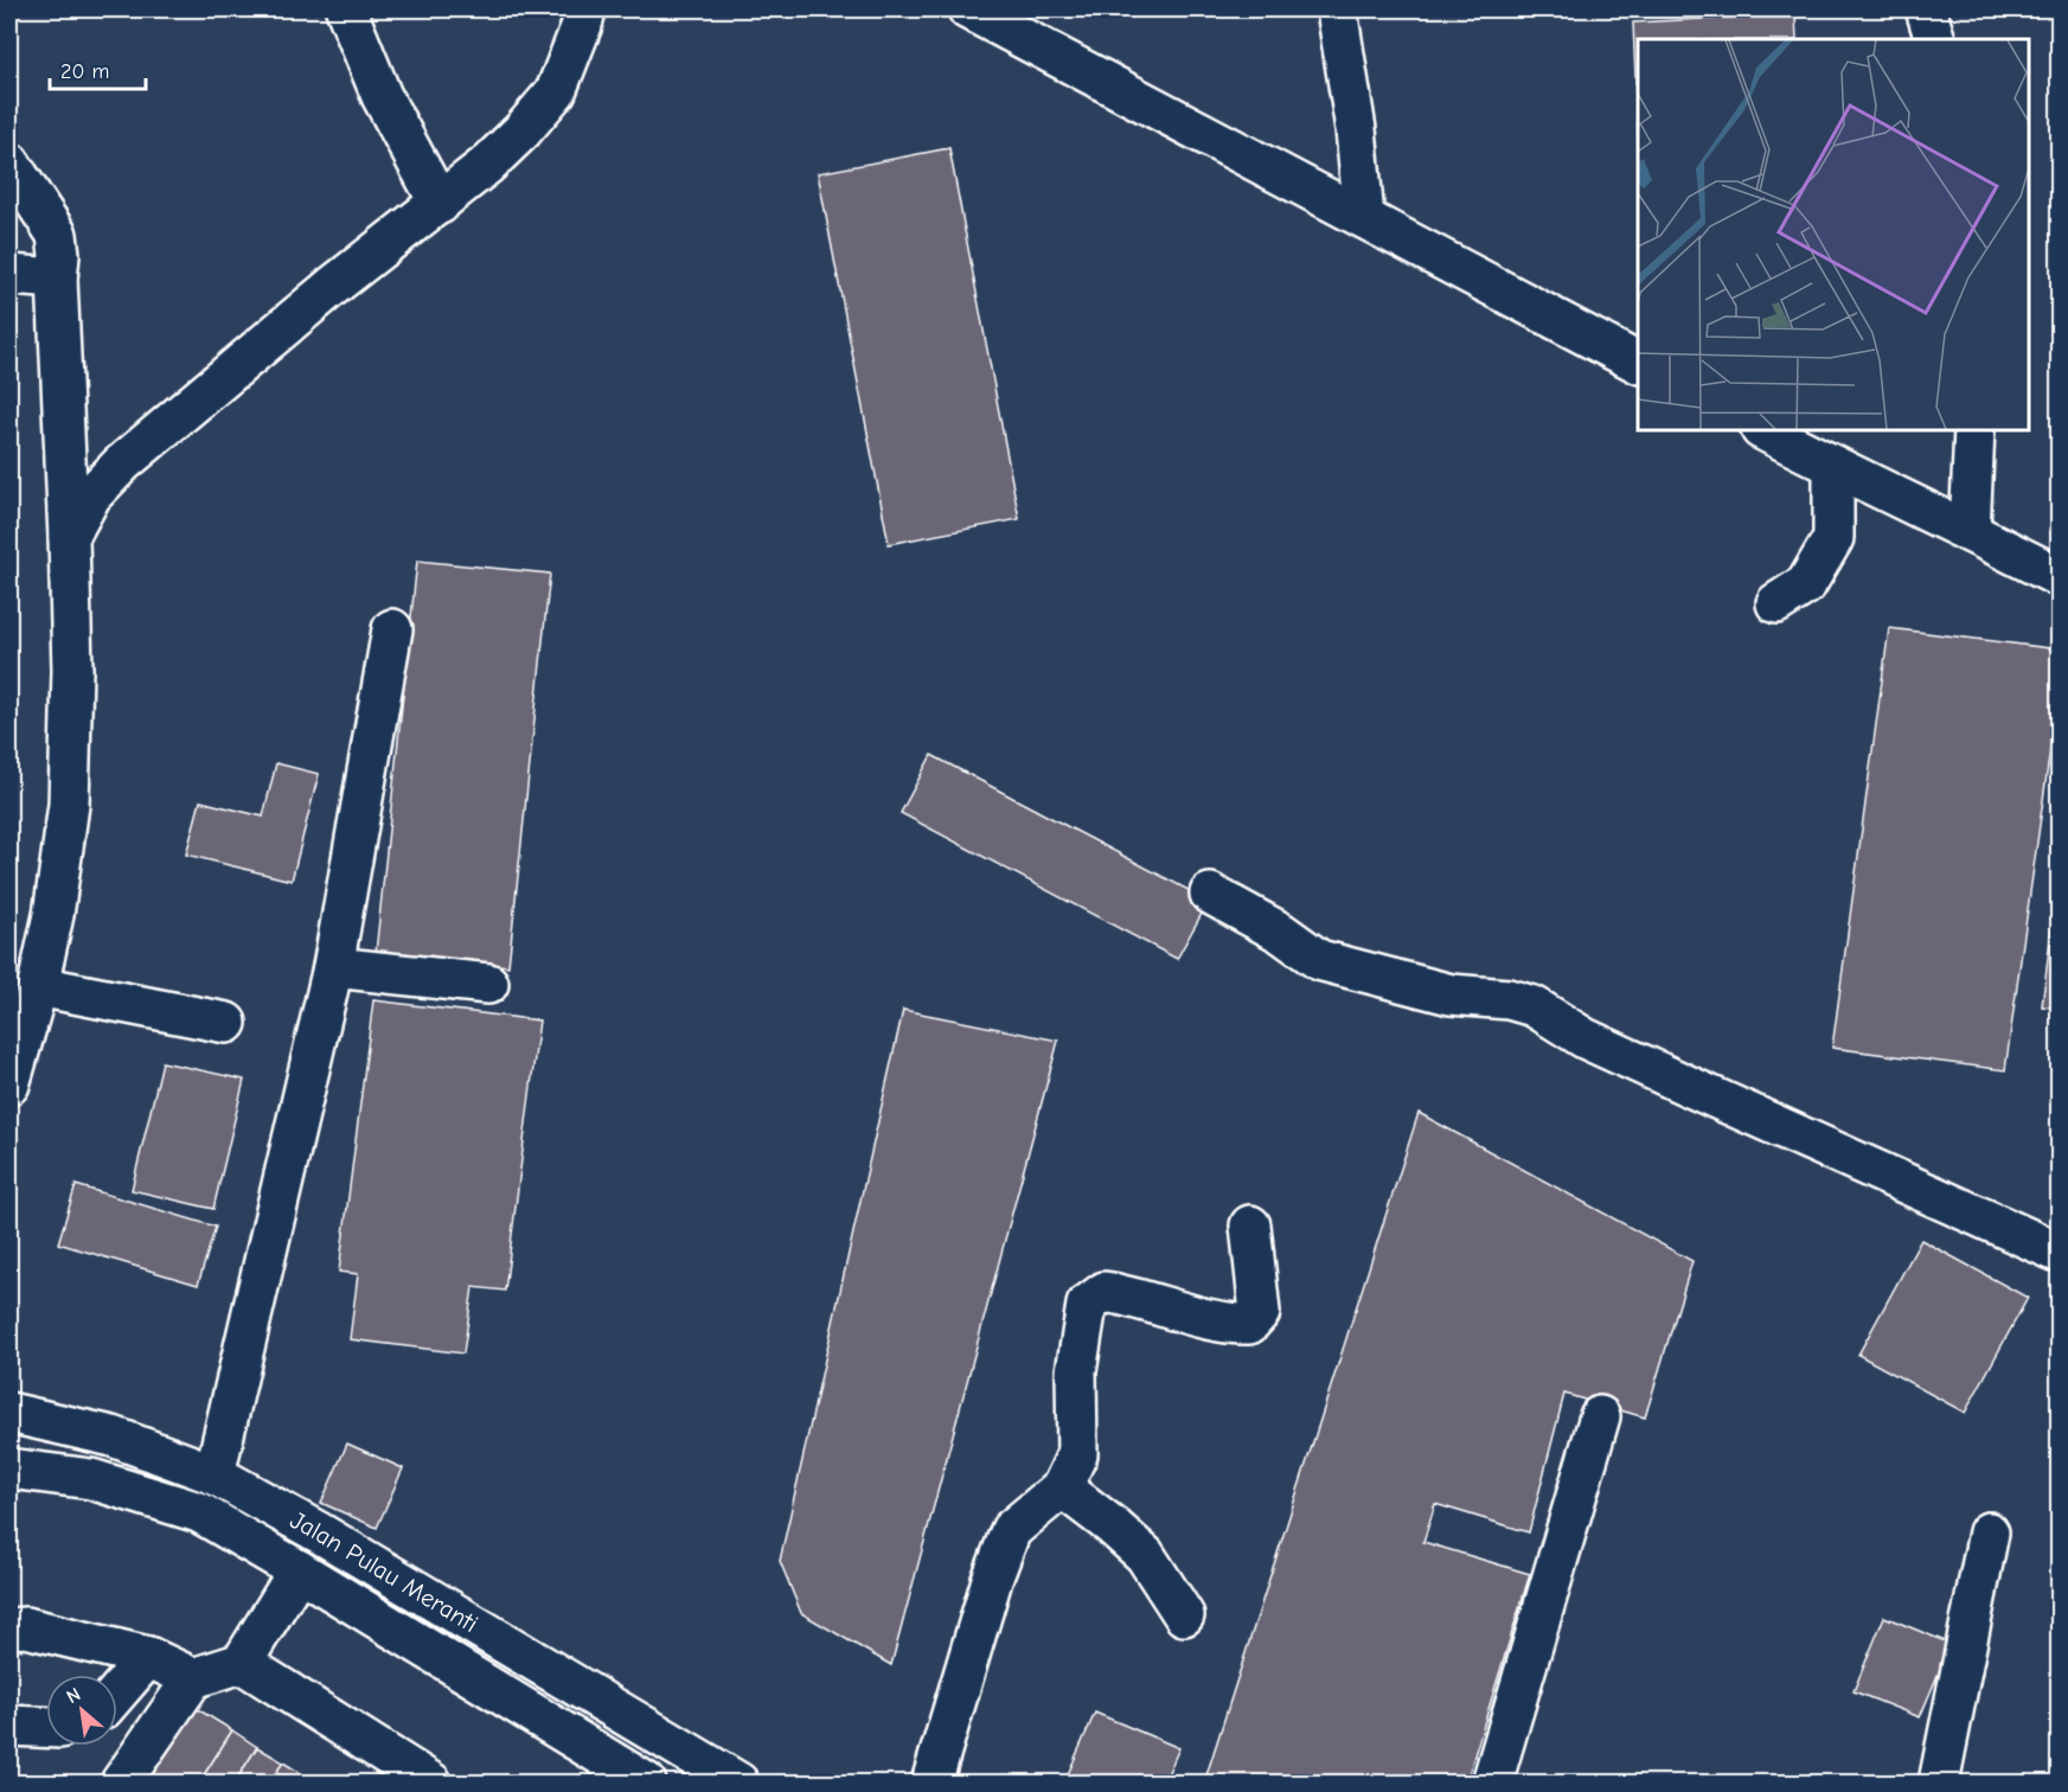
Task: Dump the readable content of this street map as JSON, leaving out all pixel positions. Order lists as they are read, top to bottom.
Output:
{
  "streets": {
    "street": ["Jalan Pulau Meranti"]
  },
  "scale_bar": "20 m",
  "north": "top left"
}
